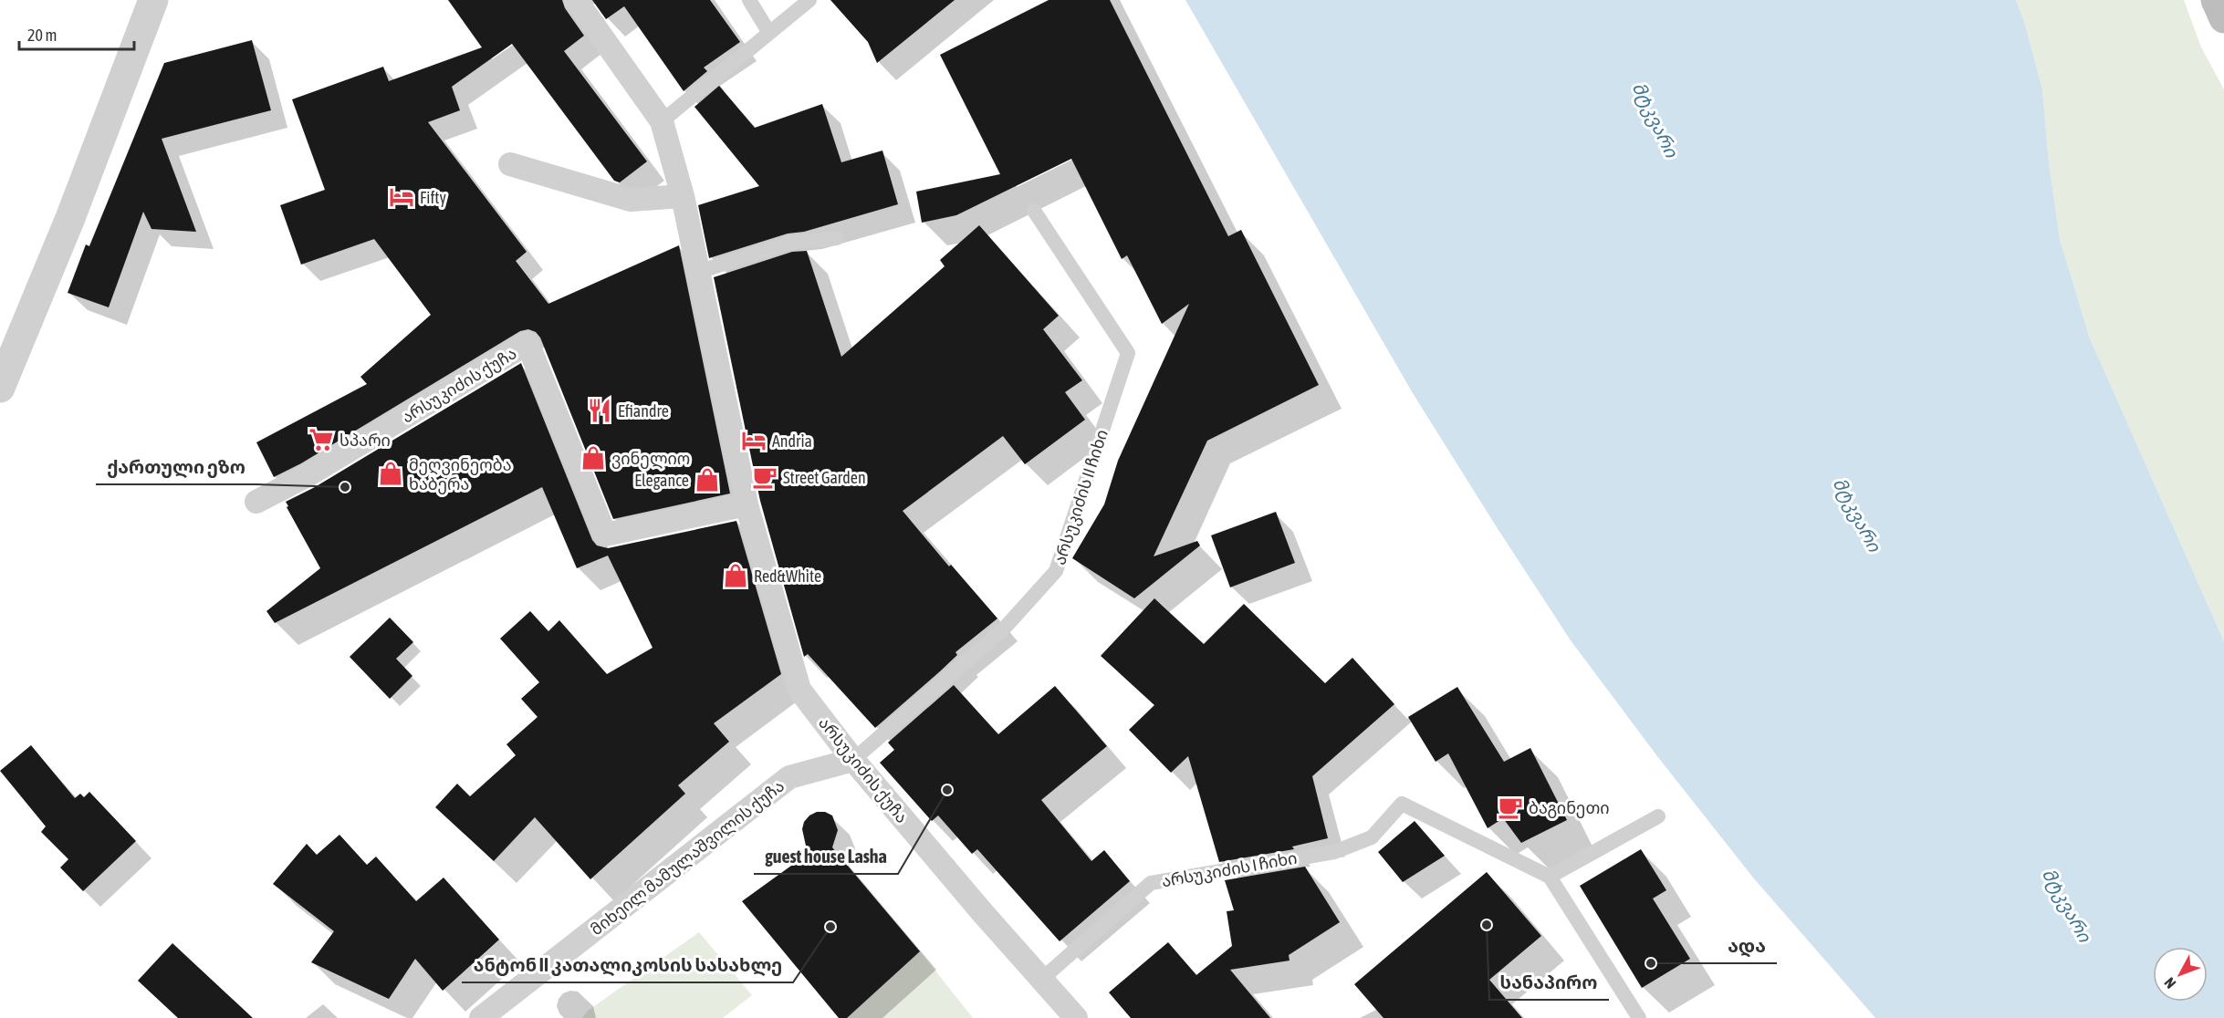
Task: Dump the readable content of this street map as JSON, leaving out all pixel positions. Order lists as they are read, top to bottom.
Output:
{
  "streets": {
    "street": ["არსუკიძის ქუჩა", "მიხეილ მამულაშვილის ქუჩა"],
    "lane": ["არსუკიძის II ჩიხი", "არსუკიძის I ჩიხი"]
  },
  "crossings": [
    ["არსუკიძის ქუჩა", "არსუკიძის II ჩიხი"],
    ["არსუკიძის ქუჩა", "მიხეილ მამულაშვილის ქუჩა"],
    ["არსუკიძის ქუჩა", "არსუკიძის I ჩიხი"],
    ["არსუკიძის II ჩიხი", "მიხეილ მამულაშვილის ქუჩა"]
  ],
  "water": ["მტკვარი"],
  "places": {
    "hotel": ["Fifty", "Andria"],
    "restaurant": ["Efiandre"],
    "supermarket": ["სპარი"],
    "shop": [
      "ვინელიო",
      "მეღვინეობა ხაბერა",
      "Elegance",
      "Red&White"
    ],
    "cafe": ["Street Garden", "ბაგინეთი"],
    "other": [
      "ქართული ეზო",
      "guest house Lasha",
      "სანაპირო",
      "ანტონ II კათალიკოსის სასახლე",
      "ადა"
    ]
  },
  "scale_bar": "20 m",
  "north": "bottom left"
}
